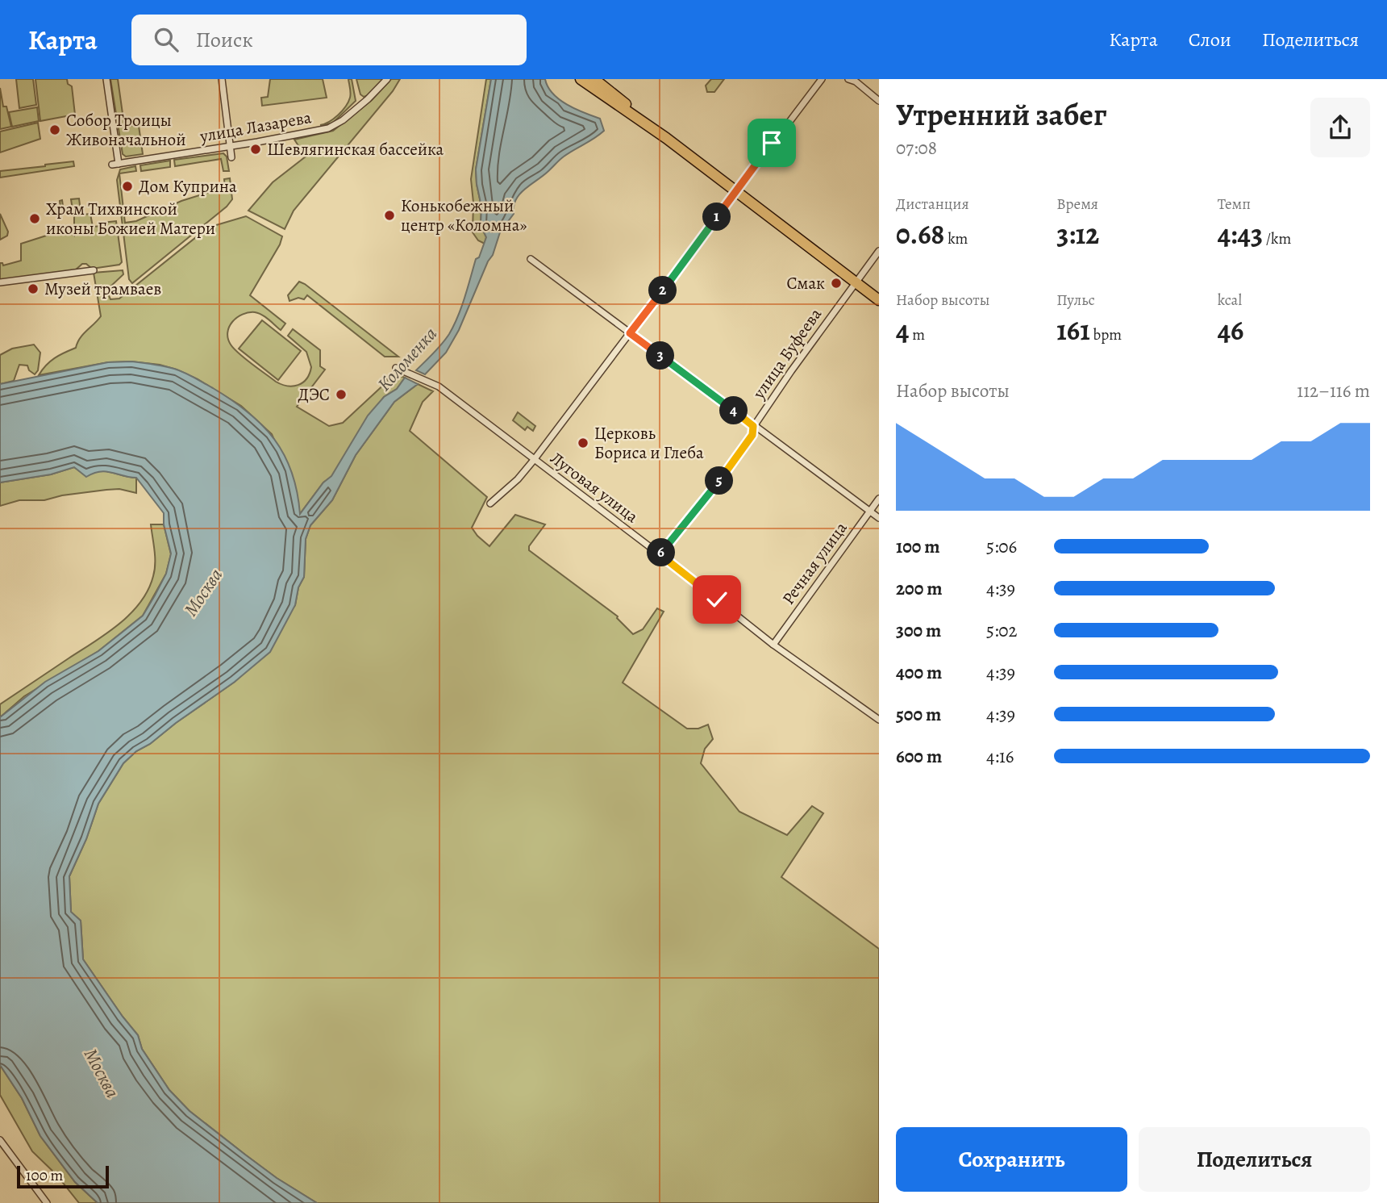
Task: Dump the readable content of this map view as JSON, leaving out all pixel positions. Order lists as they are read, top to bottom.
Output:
{
  "streets": {
    "street": [
      "улица Лазарева",
      "улица Буфеева",
      "Луговая улица",
      "Речная улица"
    ]
  },
  "crossings": [
    ["улица Буфеева", "Луговая улица"],
    ["Луговая улица", "Речная улица"]
  ],
  "water": ["Коломенка", "Москва"],
  "places": [
    "Собор Троицы Живоначальной",
    "Шевлягинская бассейка",
    "Дом Куприна",
    "Конькобежный центр «Коломна»",
    "Храм Тихвинской иконы Божией Матери",
    "Смак",
    "Музей трамваев",
    "ДЭС",
    "Церковь Бориса и Глеба"
  ],
  "scale_bar": "100 m",
  "page": {
    "header": "Карта",
    "search": "Поиск",
    "nav": ["Карта", "Слои", "Поделиться"],
    "heading": ["Утренний забег", "07:08"],
    "stats": [
      ["Дистанция", "0.68 km"],
      ["Время", "3:12"],
      ["Темп", "4:43 /km"],
      ["Набор высоты", "4 m"],
      ["Пульс", "161 bpm"],
      ["kcal", "46"]
    ],
    "pins": [
      "1",
      "2",
      "3",
      "4",
      "5",
      "6"
    ],
    "chart": ["Набор высоты", "112–116 m"],
    "list": [
      {
        "name": "100 m",
        "note": "5:06"
      },
      {
        "name": "200 m",
        "note": "4:39"
      },
      {
        "name": "300 m",
        "note": "5:02"
      },
      {
        "name": "400 m",
        "note": "4:39"
      },
      {
        "name": "500 m",
        "note": "4:39"
      },
      {
        "name": "600 m",
        "note": "4:16"
      }
    ],
    "buttons": ["Сохранить", "Поделиться"],
    "scale": "100 m"
  }
}
